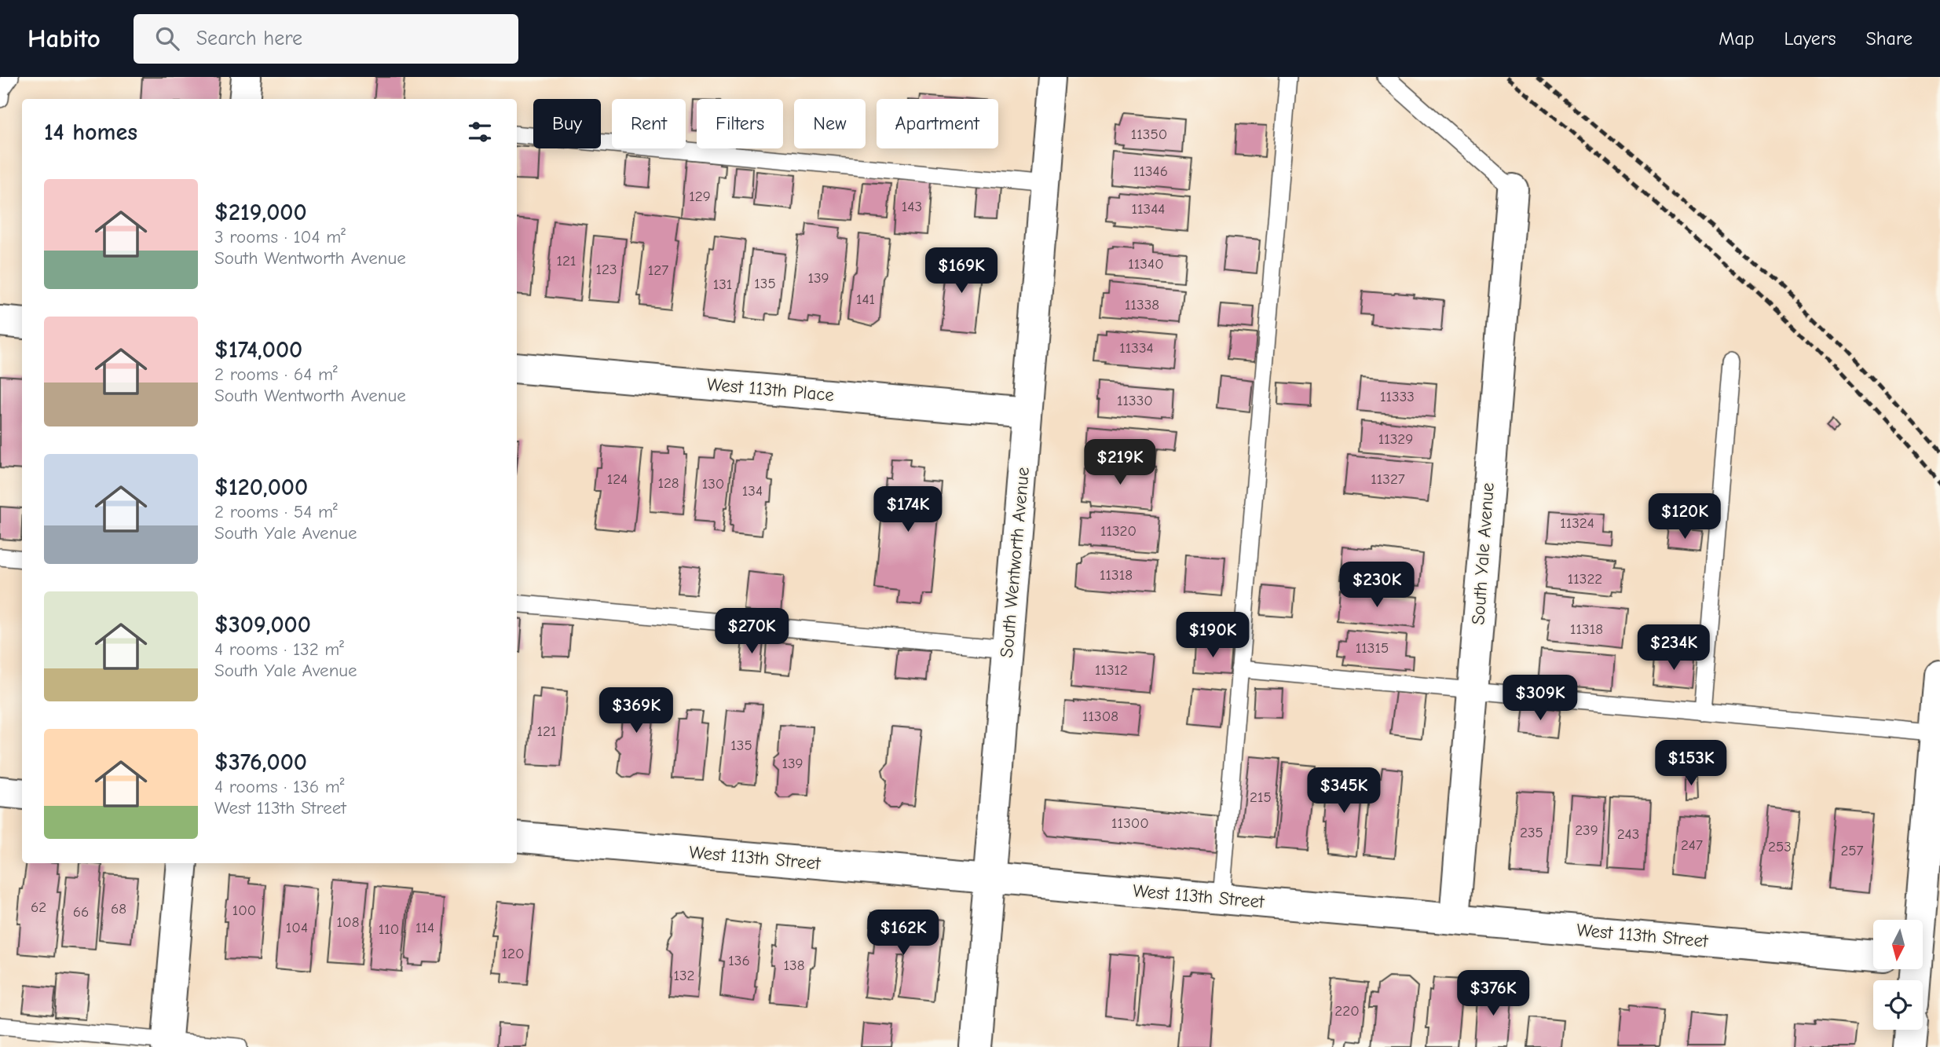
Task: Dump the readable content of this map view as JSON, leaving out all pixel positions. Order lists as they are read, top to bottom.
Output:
{
  "streets": {
    "street": [
      "West 113th Place",
      "South Yale Avenue",
      "South Wentworth Avenue",
      "West 113th Street"
    ]
  },
  "crossings": [
    ["West 113th Place", "South Wentworth Avenue"],
    ["South Yale Avenue", "West 113th Street"],
    ["South Wentworth Avenue", "West 113th Street"]
  ],
  "house_numbers": [
    "11350",
    "11346",
    "129",
    "143",
    "11344",
    "121",
    "11340",
    "123",
    "127",
    "139",
    "135",
    "131",
    "141",
    "11338",
    "11334",
    "11333",
    "11330",
    "11329",
    "124",
    "11327",
    "128",
    "130",
    "134",
    "11324",
    "11320",
    "11318",
    "11322",
    "11318",
    "11315",
    "11312",
    "11308",
    "121",
    "135",
    "139",
    "215",
    "11300",
    "239",
    "235",
    "243",
    "247",
    "253",
    "257",
    "62",
    "68",
    "100",
    "66",
    "108",
    "104",
    "114",
    "110",
    "120",
    "136",
    "138",
    "132",
    "220"
  ],
  "north": "bottom",
  "page": {
    "header": "Habito",
    "search": "Search here",
    "nav": ["Map", "Layers", "Share"],
    "chip": [
      "Buy",
      "Rent",
      "Filters",
      "New",
      "Apartment"
    ],
    "heading": "14 homes",
    "list": [
      {
        "name": "$219,000",
        "note": "3 rooms · 104 m² · South Wentworth Avenue"
      },
      {
        "name": "$174,000",
        "note": "2 rooms · 64 m² · South Wentworth Avenue"
      },
      {
        "name": "$120,000",
        "note": "2 rooms · 54 m² · South Yale Avenue"
      },
      {
        "name": "$309,000",
        "note": "4 rooms · 132 m² · South Yale Avenue"
      },
      {
        "name": "$376,000",
        "note": "4 rooms · 136 m² · West 113th Street"
      }
    ],
    "price": [
      "$169K",
      "$219K",
      "$174K",
      "$120K",
      "$230K",
      "$270K",
      "$190K",
      "$234K",
      "$309K",
      "$369K",
      "$153K",
      "$345K",
      "$162K",
      "$376K"
    ]
  }
}
